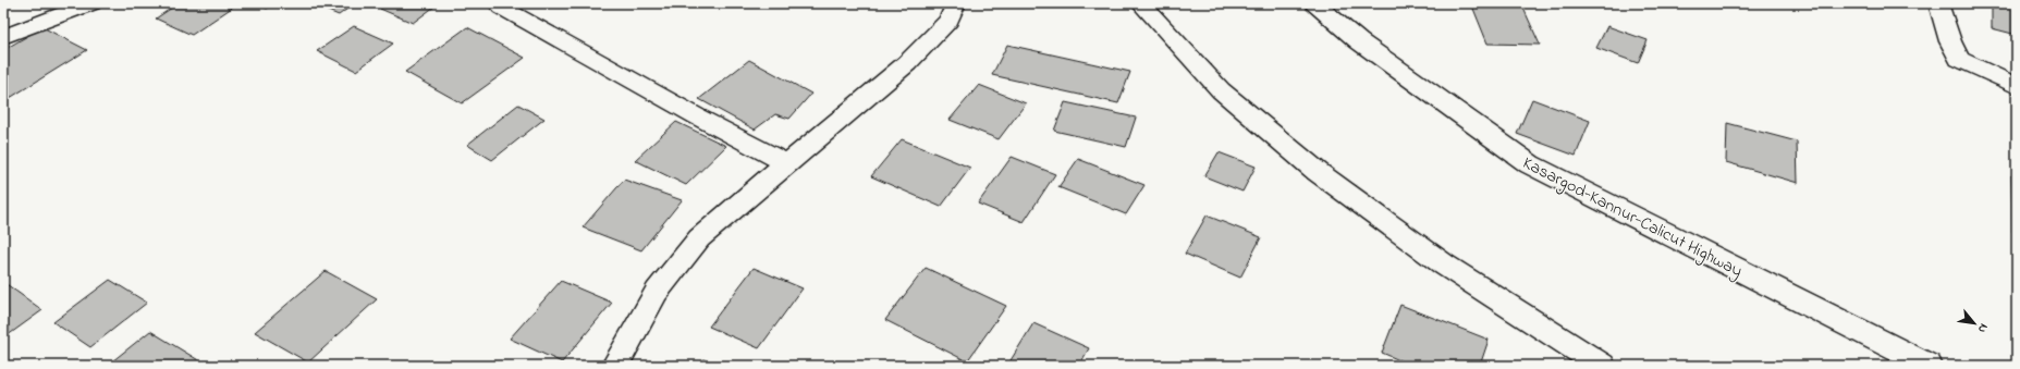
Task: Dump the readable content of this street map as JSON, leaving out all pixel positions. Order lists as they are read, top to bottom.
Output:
{
  "streets": {
    "main road": ["Kasargod-Kannur-Calicut Highway"]
  },
  "north": "bottom right"
}
